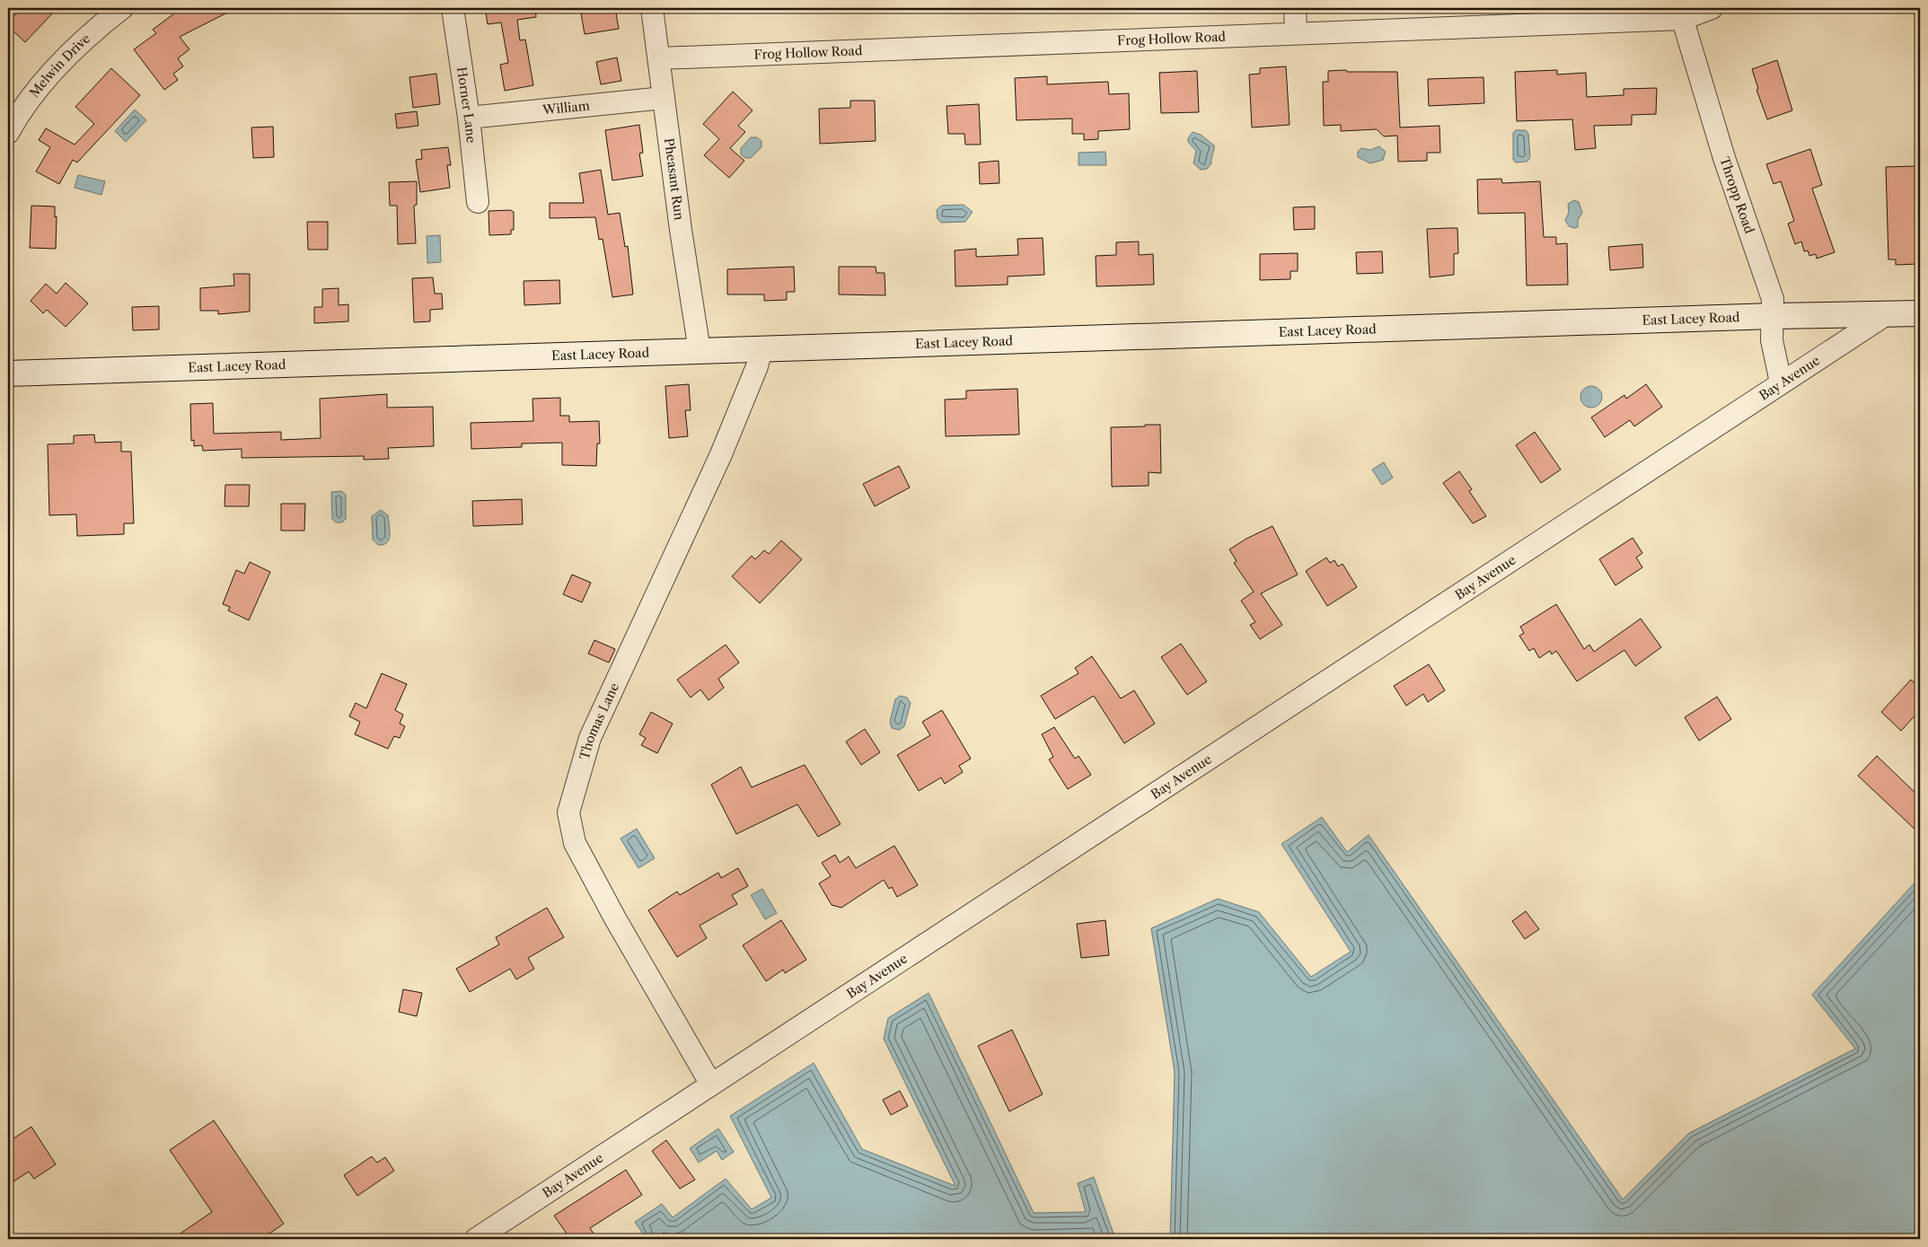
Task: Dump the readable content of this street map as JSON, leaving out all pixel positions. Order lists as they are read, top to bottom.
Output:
{
  "streets": {
    "street": [
      "Frog Hollow Road",
      "Melwin Drive",
      "Horner Lane",
      "William",
      "Pheasant Run",
      "Thropp Road",
      "East Lacey Road",
      "Bay Avenue",
      "Thomas Lane"
    ]
  },
  "crossings": [
    ["Frog Hollow Road", "Pheasant Run"],
    ["Frog Hollow Road", "Thropp Road"],
    ["Horner Lane", "William"],
    ["William", "Pheasant Run"],
    ["Pheasant Run", "East Lacey Road"],
    ["Thropp Road", "East Lacey Road"],
    ["Thropp Road", "Bay Avenue"],
    ["East Lacey Road", "Bay Avenue"],
    ["East Lacey Road", "Thomas Lane"],
    ["Bay Avenue", "Thomas Lane"]
  ]
}
